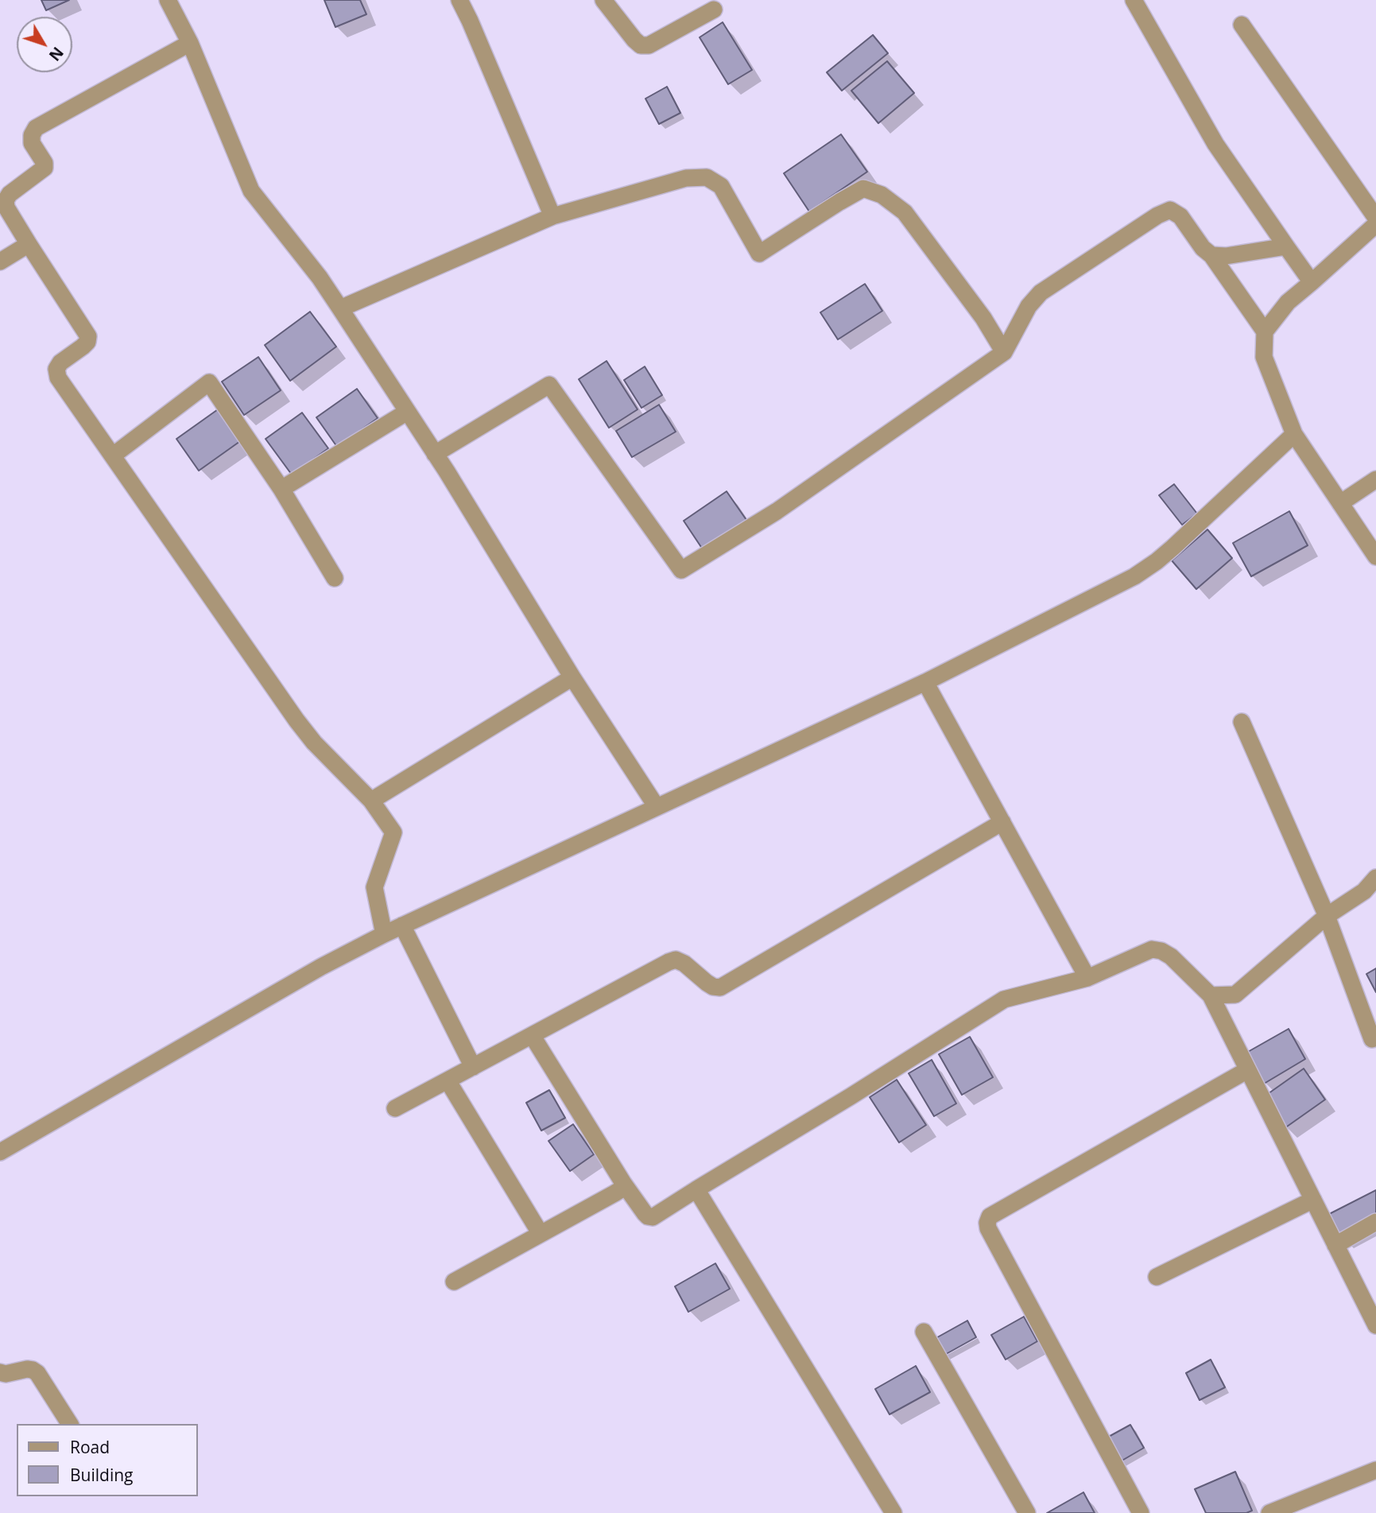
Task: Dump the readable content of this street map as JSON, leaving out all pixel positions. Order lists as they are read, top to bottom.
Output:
{
  "legend": ["Road", "Building"],
  "north": "bottom right"
}
